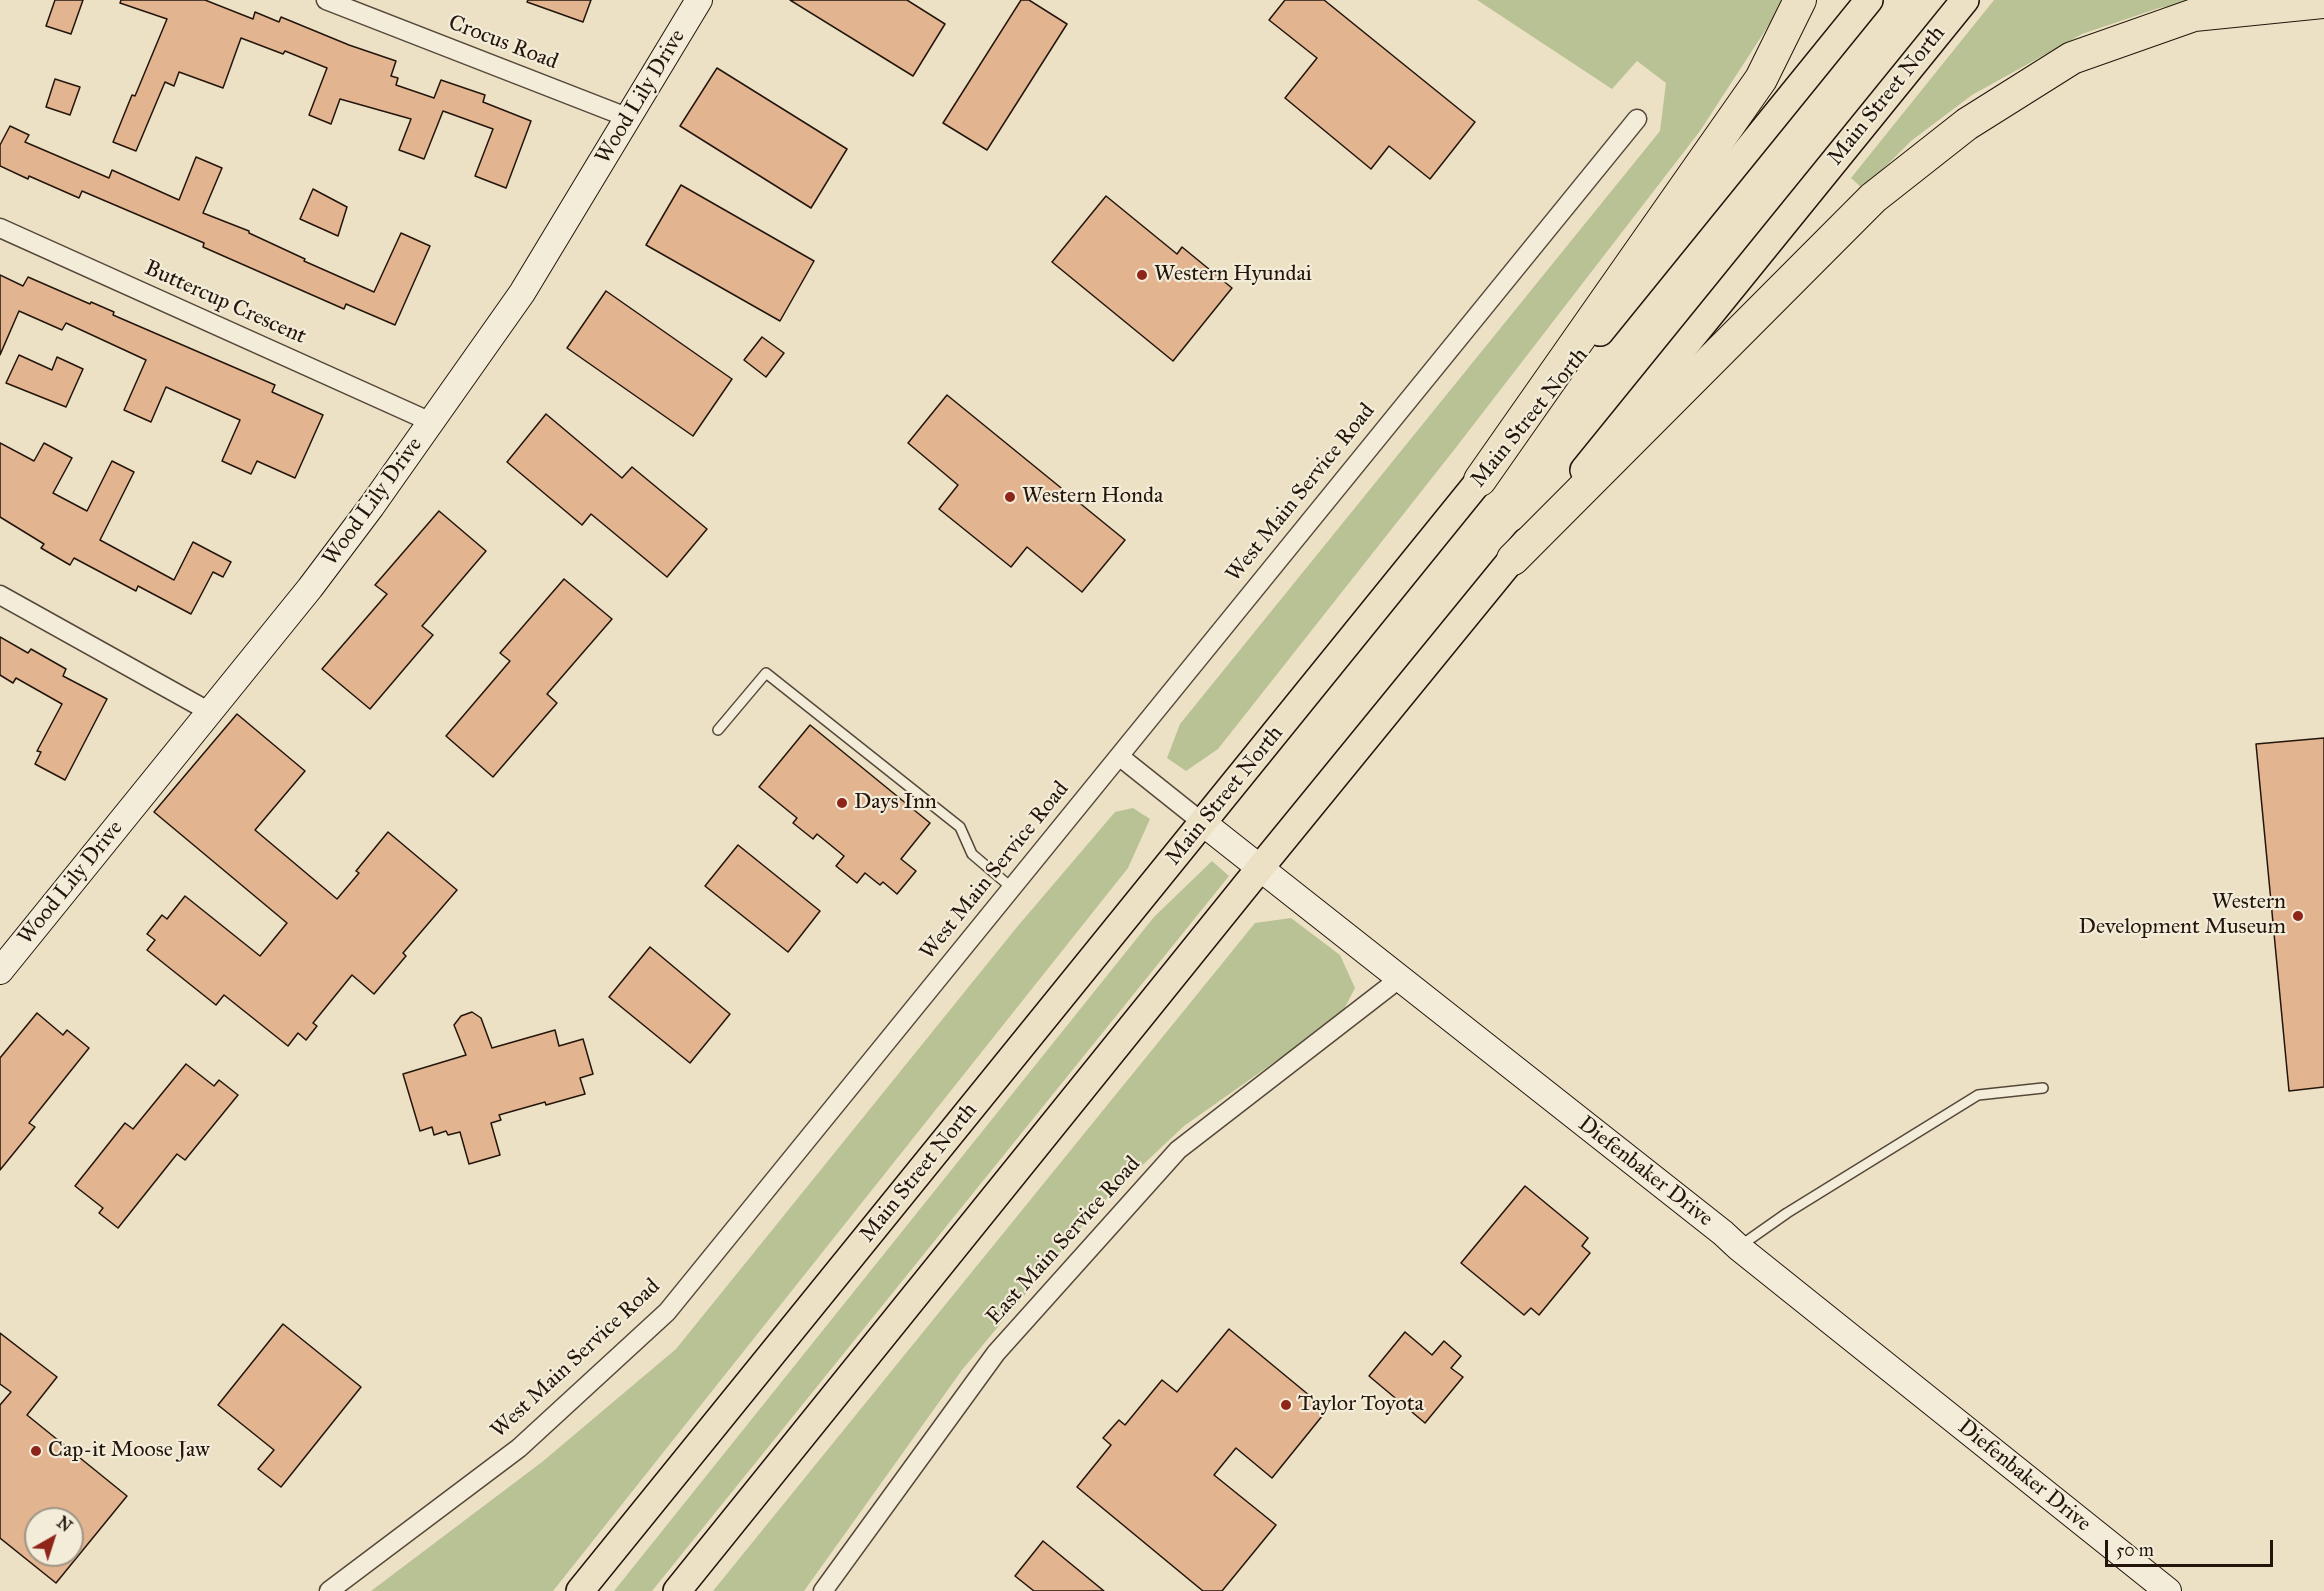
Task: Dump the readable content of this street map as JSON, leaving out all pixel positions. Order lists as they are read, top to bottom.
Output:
{
  "streets": {
    "main road": ["Main Street North"],
    "street": [
      "Crocus Road",
      "Wood Lily Drive",
      "Buttercup Crescent",
      "West Main Service Road",
      "Diefenbaker Drive",
      "East Main Service Road"
    ]
  },
  "crossings": [
    ["Crocus Road", "Wood Lily Drive"],
    ["Main Street North", "Diefenbaker Drive"],
    ["Wood Lily Drive", "Buttercup Crescent"],
    ["West Main Service Road", "Diefenbaker Drive"],
    ["Diefenbaker Drive", "East Main Service Road"]
  ],
  "places": [
    "Western Hyundai",
    "Western Honda",
    "Days Inn",
    "Western Development Museum",
    "Taylor Toyota",
    "Cap-it Moose Jaw"
  ],
  "scale_bar": "50 m",
  "north": "top right"
}
